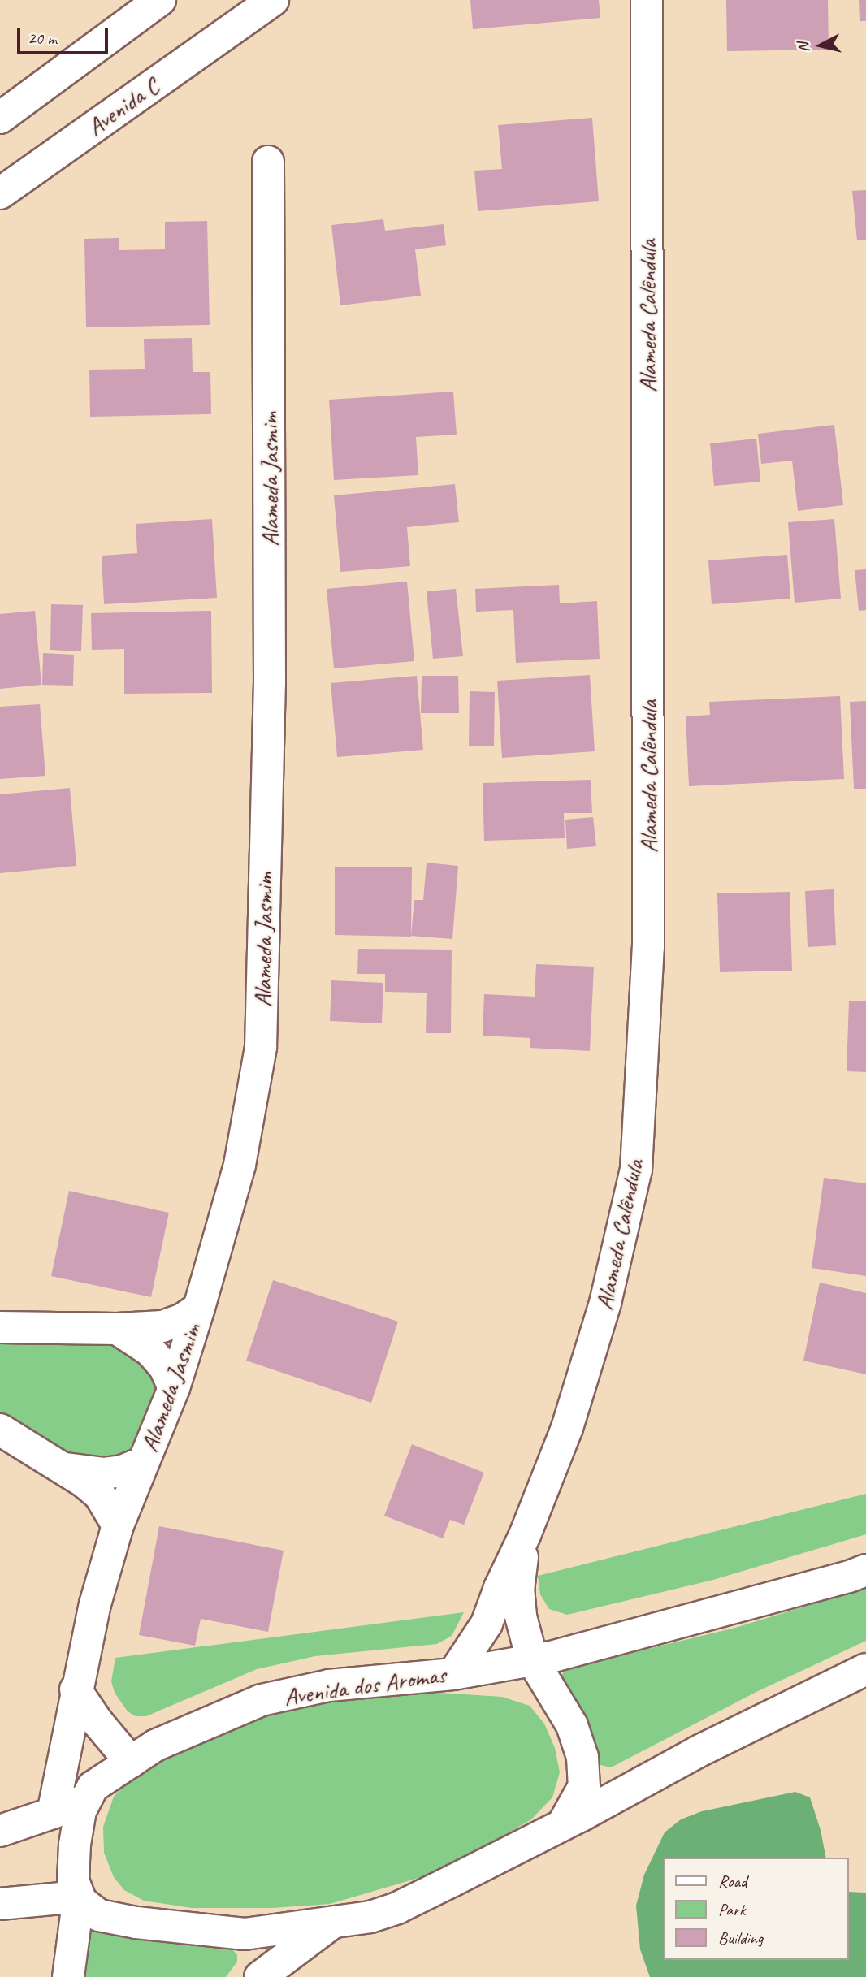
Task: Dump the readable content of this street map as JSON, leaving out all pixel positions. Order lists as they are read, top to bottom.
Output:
{
  "streets": {
    "street": [
      "Avenida C",
      "Alameda Calêndula",
      "Alameda Jasmim",
      "Avenida dos Aromas"
    ]
  },
  "crossings": [
    ["Alameda Calêndula", "Avenida dos Aromas"]
  ],
  "legend": ["Road", "Park", "Building"],
  "scale_bar": "20 m",
  "north": "left"
}
